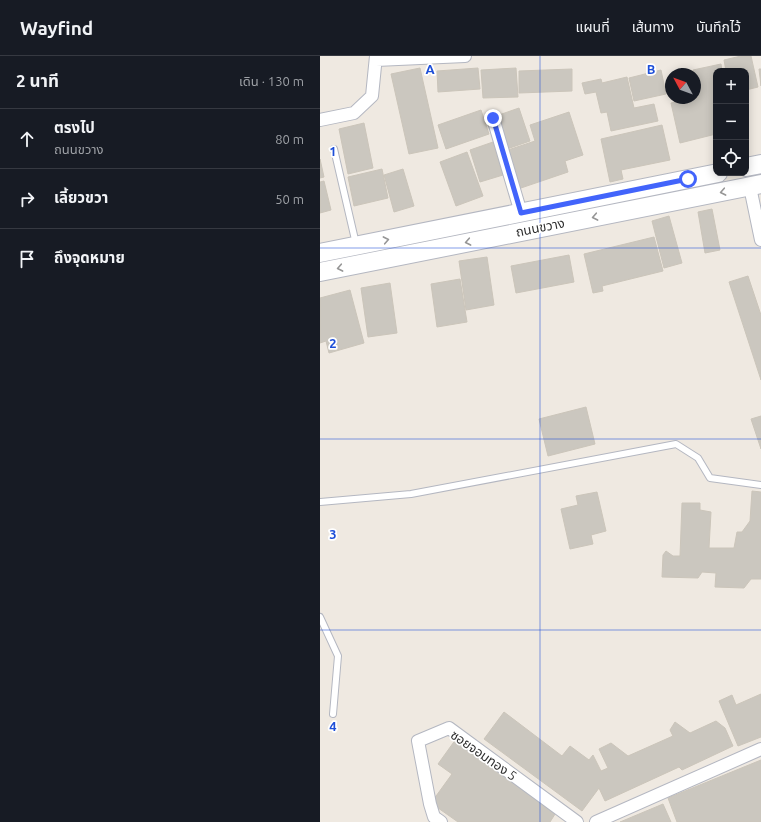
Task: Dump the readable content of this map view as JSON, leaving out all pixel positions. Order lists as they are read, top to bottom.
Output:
{
  "streets": {
    "main road": ["ถนนขวาง"],
    "street": ["ซอยจอมทอง 5"]
  },
  "north": "top left",
  "page": {
    "header": "Wayfind",
    "nav": ["แผนที่", "เส้นทาง", "บันทึกไว้"],
    "heading": ["2 นาที", "เดิน · 130 m"],
    "map_buttons": ["+", "−"],
    "list": [
      ["ตรงไป", "ถนนขวาง", "80 m"],
      ["เลี้ยวขวา", "50 m"],
      "ถึงจุดหมาย"
    ]
  },
  "grid": {
    "columns": ["A", "B"],
    "rows": [
      "1",
      "2",
      "3",
      "4"
    ]
  }
}
